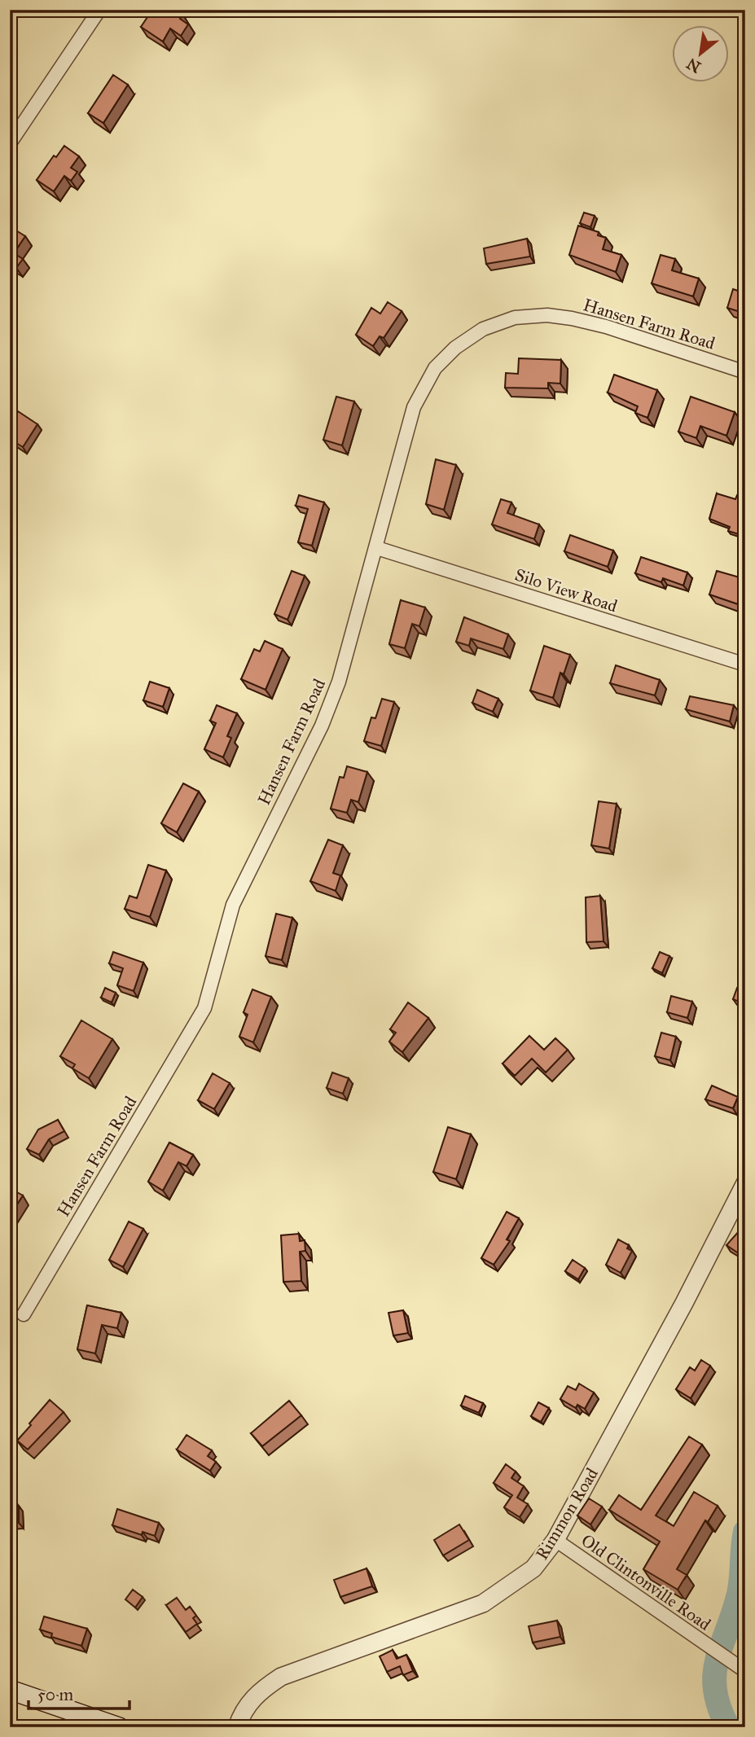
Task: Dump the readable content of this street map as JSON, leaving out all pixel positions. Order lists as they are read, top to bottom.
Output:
{
  "streets": {
    "street": [
      "Hansen Farm Road",
      "Silo View Road",
      "Rimmon Road",
      "Old Clintonville Road"
    ]
  },
  "crossings": [
    ["Hansen Farm Road", "Silo View Road"],
    ["Rimmon Road", "Old Clintonville Road"]
  ],
  "scale_bar": "50 m",
  "north": "bottom left"
}
